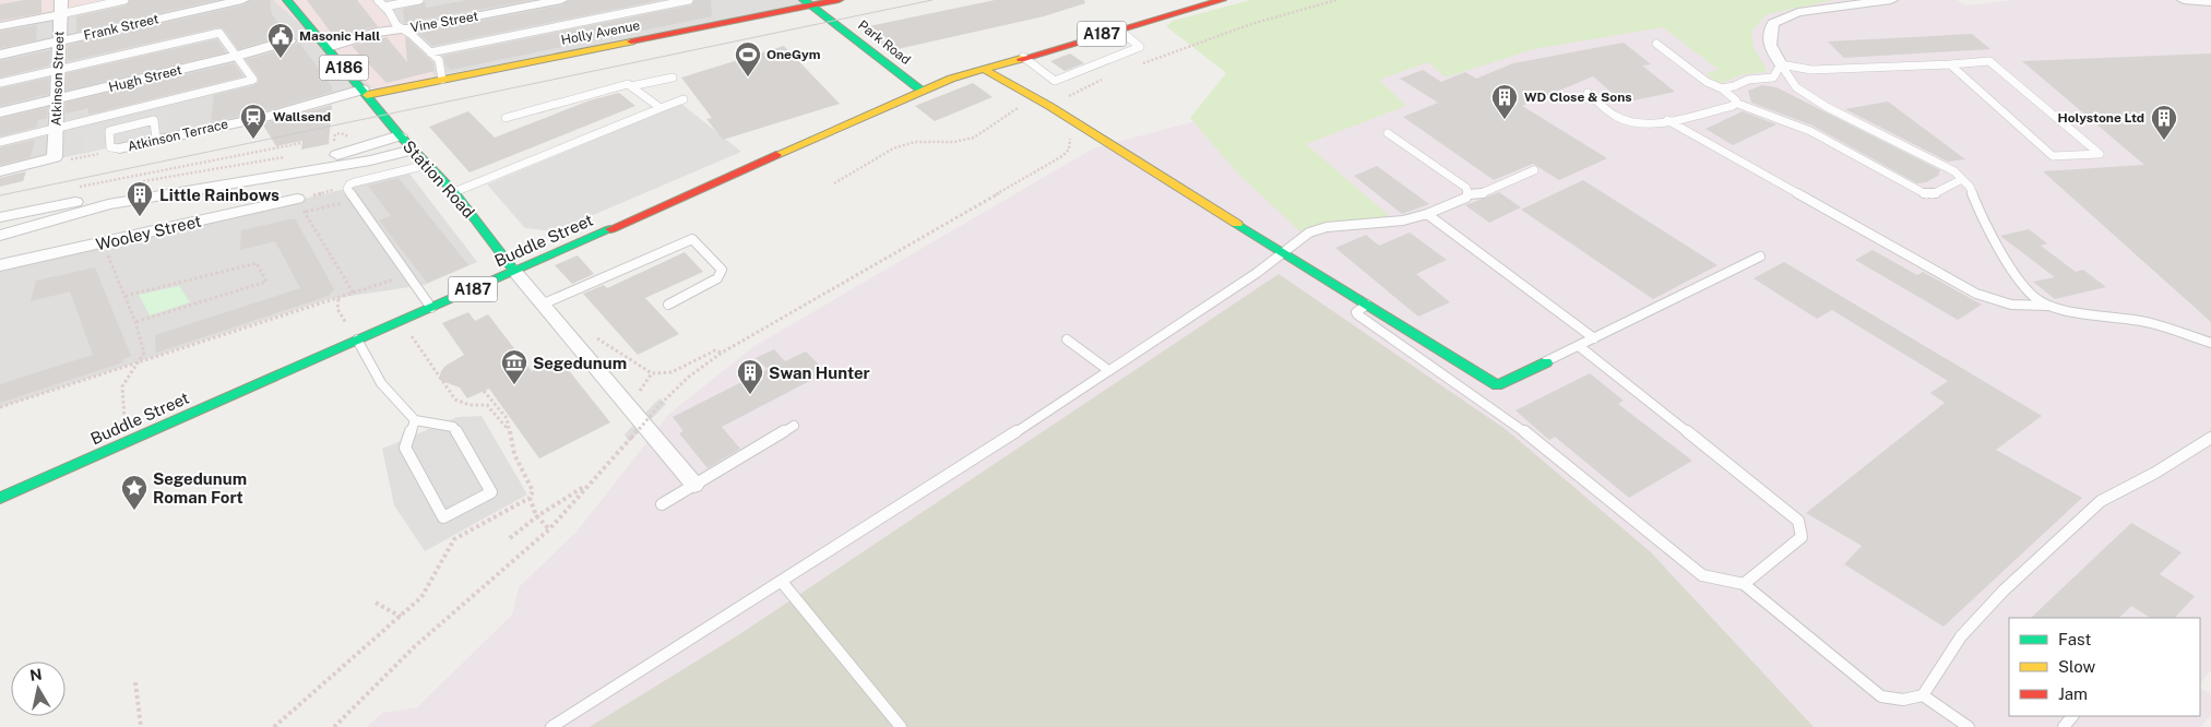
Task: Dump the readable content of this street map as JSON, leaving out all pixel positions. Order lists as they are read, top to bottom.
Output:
{
  "streets": {
    "main road": [
      "Holly Avenue",
      "A187",
      "Park Road",
      "A186",
      "Station Road",
      "Buddle Street"
    ],
    "street": [
      "Vine Street",
      "Frank Street",
      "Atkinson Street",
      "Hugh Street",
      "Atkinson Terrace",
      "Wooley Street"
    ]
  },
  "crossings": [
    ["Vine Street", "Station Road"],
    ["Frank Street", "Atkinson Street"],
    ["Holly Avenue", "Park Road"],
    ["Holly Avenue", "Atkinson Terrace"],
    ["Holly Avenue", "Station Road"],
    ["A187", "Buddle Street"],
    ["Park Road", "Buddle Street"],
    ["Atkinson Street", "Hugh Street"],
    ["Atkinson Terrace", "Station Road"],
    ["Station Road", "Buddle Street"]
  ],
  "places": {
    "public building": ["Masonic Hall"],
    "sports": ["OneGym"],
    "building": [
      "WD Close & Sons",
      "Holystone Ltd",
      "Little Rainbows",
      "Swan Hunter"
    ],
    "station": ["Wallsend"],
    "museum": ["Segedunum"],
    "place": ["Segedunum Roman Fort"]
  },
  "legend": ["Fast", "Slow", "Jam"],
  "north": "top"
}
